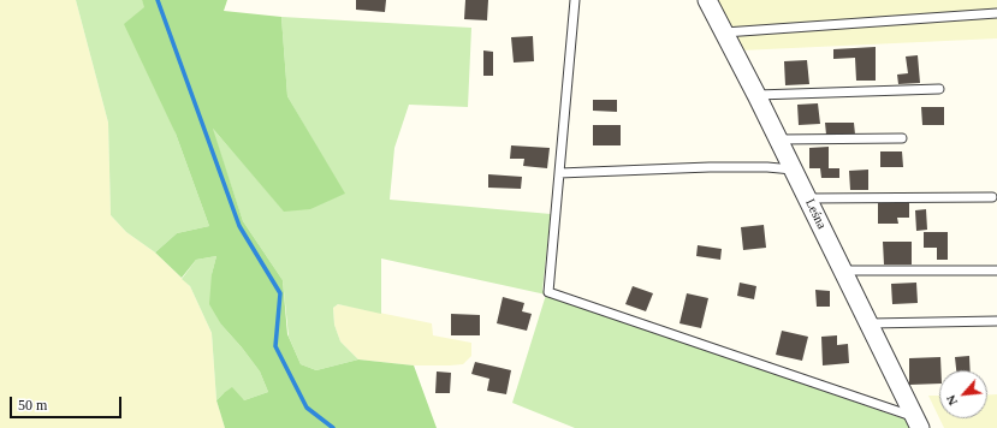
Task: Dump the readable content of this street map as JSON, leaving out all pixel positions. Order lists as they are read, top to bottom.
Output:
{
  "streets": {
    "street": ["Leśna"]
  },
  "scale_bar": "50 m",
  "north": "bottom left"
}
